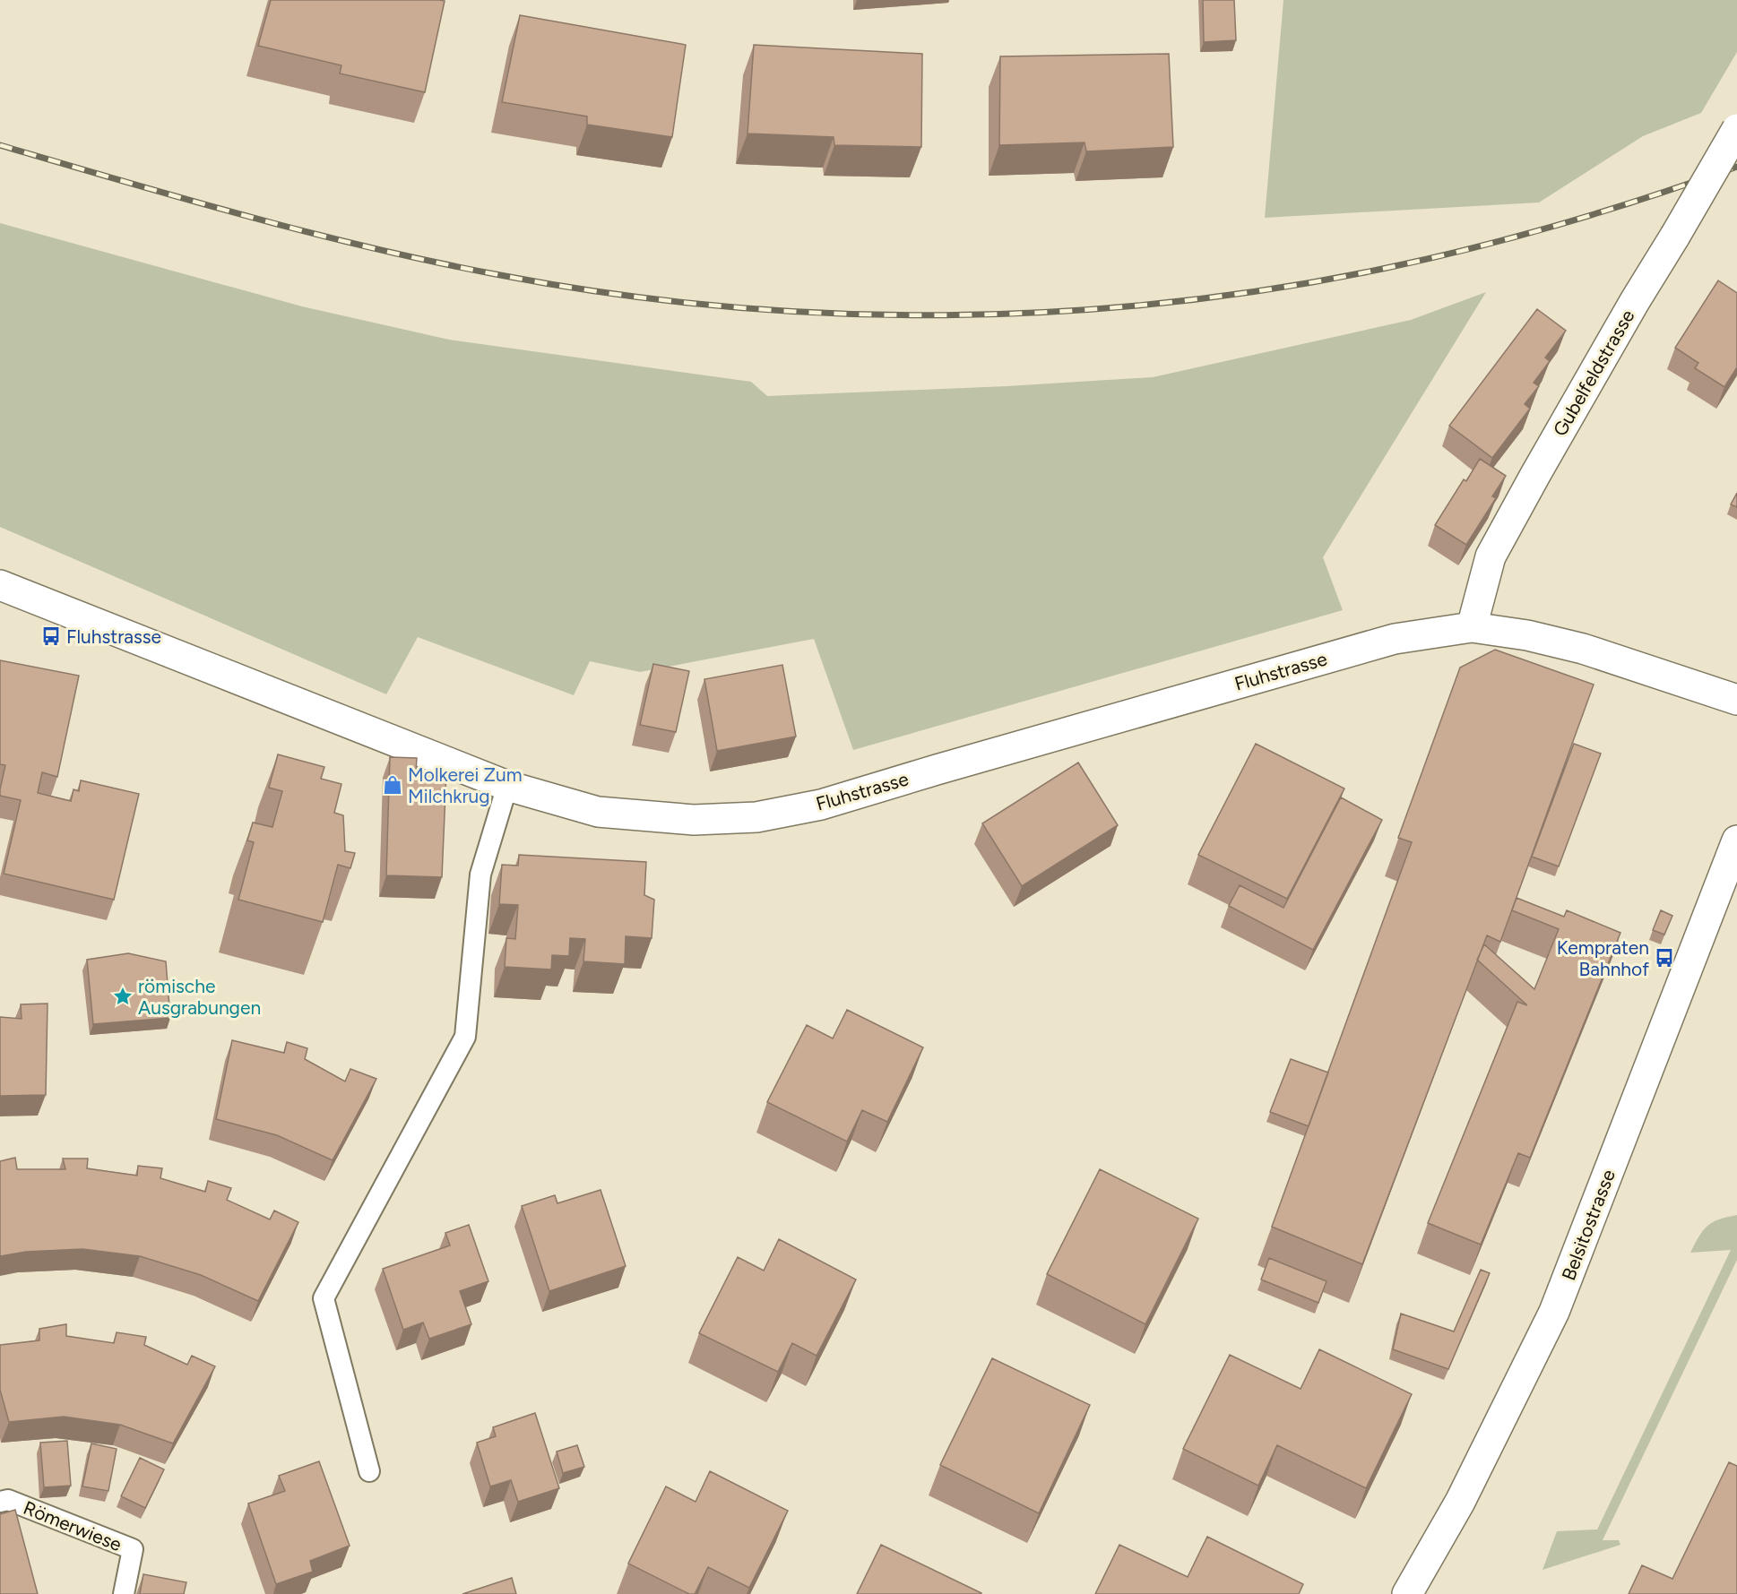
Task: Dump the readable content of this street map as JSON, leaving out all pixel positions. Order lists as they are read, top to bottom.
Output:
{
  "streets": {
    "street": ["Gubelfeldstrasse", "Fluhstrasse", "Belsitostrasse"],
    "lane": ["Römerwiese"]
  },
  "crossings": [
    ["Gubelfeldstrasse", "Fluhstrasse"]
  ],
  "places": {
    "bus stop": ["Fluhstrasse", "Kempraten Bahnhof"],
    "shop": ["Molkerei Zum Milchkrug"],
    "place": ["römische Ausgrabungen"]
  }
}
